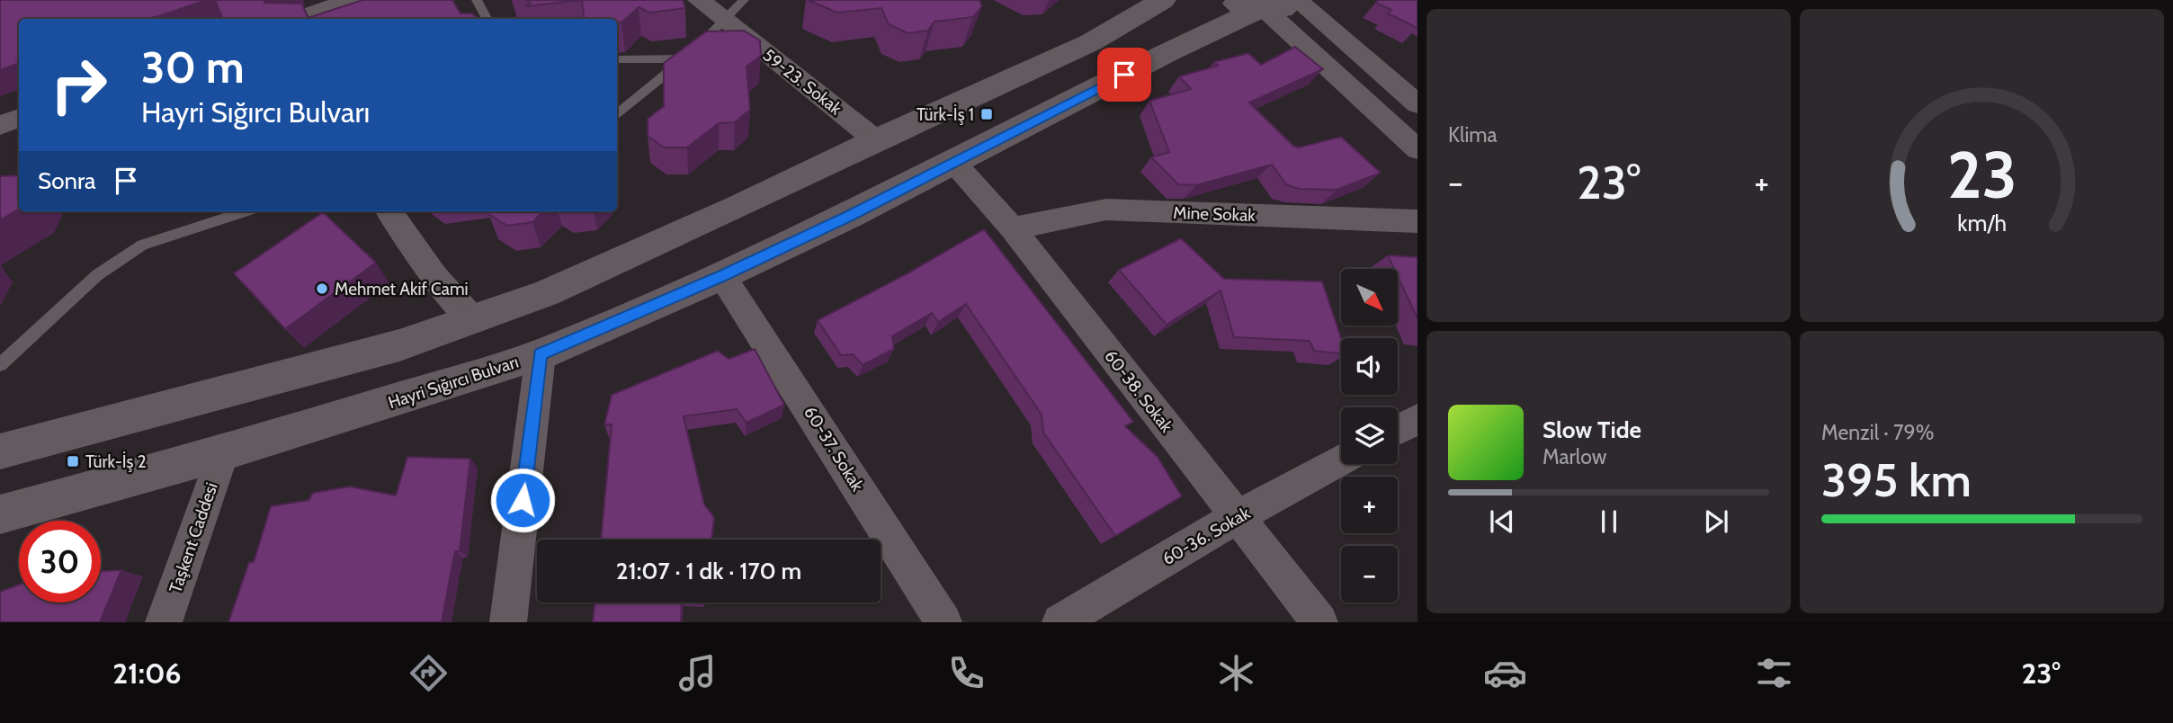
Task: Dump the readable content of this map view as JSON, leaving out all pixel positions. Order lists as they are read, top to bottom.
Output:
{
  "streets": {
    "street": [
      "59-23. Sokak",
      "Mine Sokak",
      "Hayri Sığırcı Bulvarı",
      "60-38. Sokak",
      "60-37. Sokak",
      "60-36. Sokak",
      "Taşkent Caddesi"
    ]
  },
  "crossings": [
    ["Mine Sokak", "60-38. Sokak"],
    ["Hayri Sığırcı Bulvarı", "60-38. Sokak"],
    ["Hayri Sığırcı Bulvarı", "60-37. Sokak"],
    ["Hayri Sığırcı Bulvarı", "Taşkent Caddesi"],
    ["60-38. Sokak", "60-36. Sokak"]
  ],
  "places": {
    "transit": ["Türk-İş 1", "Türk-İş 2"],
    "other": ["Mehmet Akif Cami"]
  },
  "north": "bottom right",
  "page": {
    "tile": [
      "Klima",
      ["Menzil · 79%", "395 km"]
    ],
    "turn": ["30 m", "Hayri Sığırcı Bulvarı"],
    "then": "Sonra",
    "heat": ["−", "23°", "+"],
    "map_buttons": ["+", "−"],
    "song": ["Slow Tide", "Marlow"],
    "limit": "30",
    "trip": "21:07 · 1 dk · 170 m",
    "tabs": ["21:06", "23°"],
    "gauge": ["23", "km/h"]
  }
}
